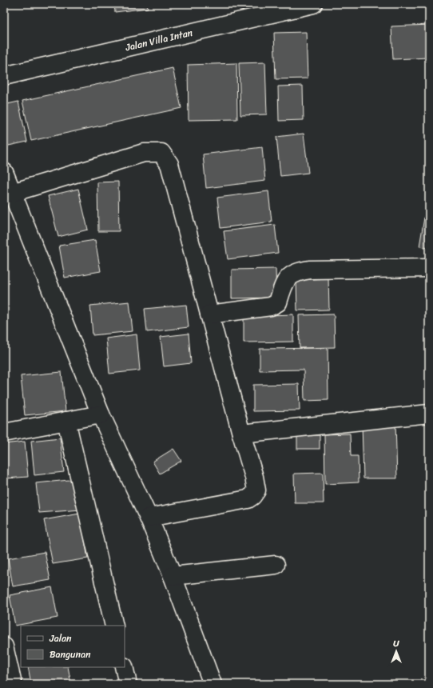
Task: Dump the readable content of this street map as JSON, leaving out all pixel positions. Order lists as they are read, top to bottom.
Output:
{
  "streets": {
    "street": ["Jalan Villa Intan"]
  },
  "legend": ["Jalan", "Bangunan"],
  "north": "top"
}
